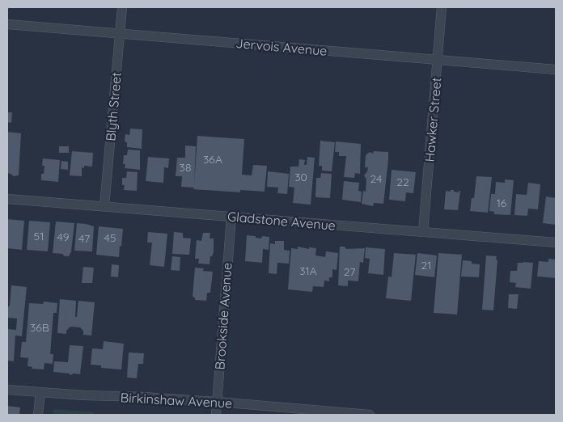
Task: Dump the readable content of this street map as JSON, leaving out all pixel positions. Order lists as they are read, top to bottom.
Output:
{
  "streets": {
    "street": [
      "Jervois Avenue",
      "Blyth Street",
      "Hawker Street",
      "Gladstone Avenue",
      "Brookside Avenue",
      "Birkinshaw Avenue"
    ]
  },
  "crossings": [
    ["Jervois Avenue", "Blyth Street"],
    ["Jervois Avenue", "Hawker Street"],
    ["Blyth Street", "Gladstone Avenue"],
    ["Hawker Street", "Gladstone Avenue"],
    ["Gladstone Avenue", "Brookside Avenue"],
    ["Brookside Avenue", "Birkinshaw Avenue"]
  ],
  "house_numbers": [
    "36A",
    "38",
    "30",
    "24",
    "22",
    "16",
    "51",
    "49",
    "45",
    "47",
    "21",
    "31A",
    "27",
    "36B"
  ]
}
